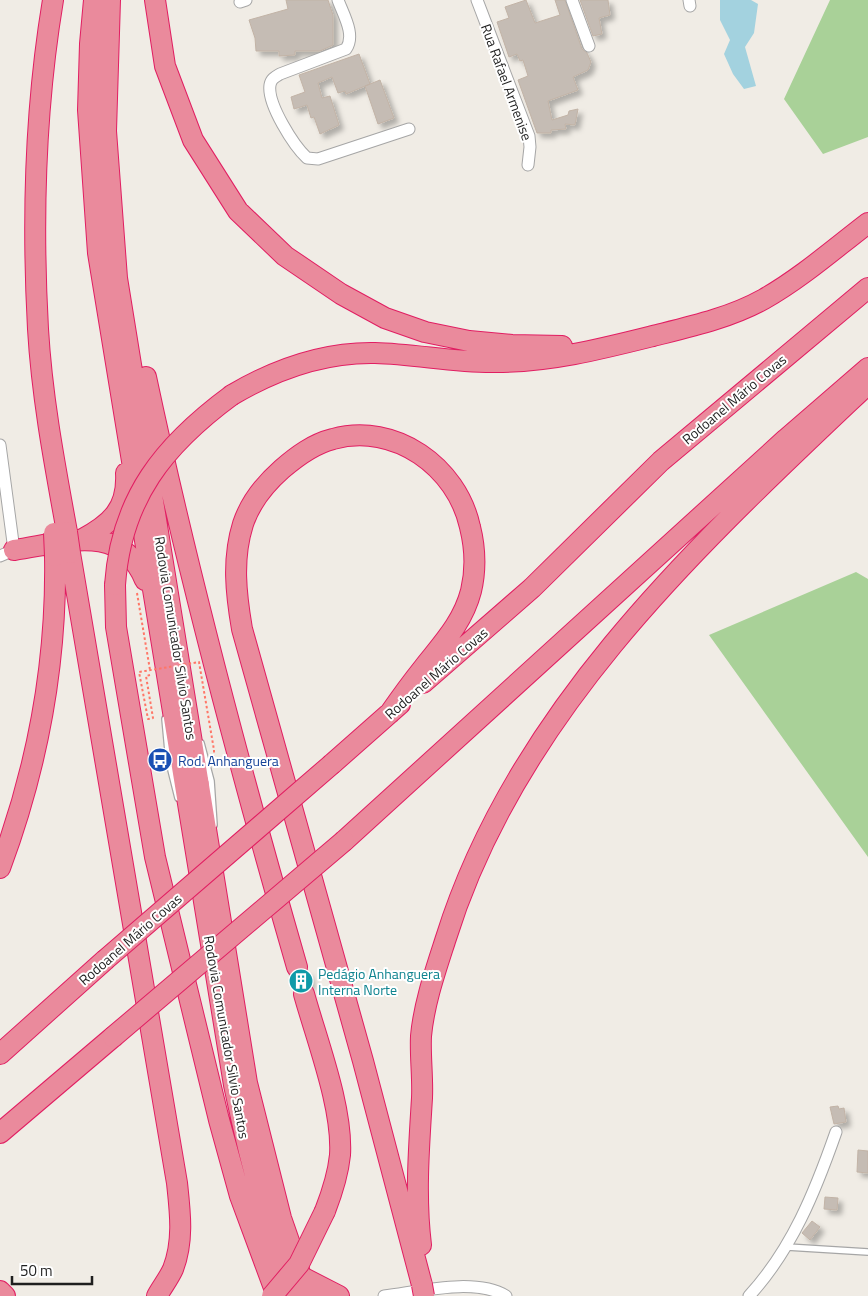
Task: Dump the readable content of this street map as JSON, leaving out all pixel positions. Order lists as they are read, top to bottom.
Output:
{
  "streets": {
    "highway": ["Rodoanel Mário Covas", "Rodovia Comunicador Silvio Santos"],
    "street": ["Rua Rafael Armenise"]
  },
  "places": {
    "bus stop": ["Rod. Anhanguera"],
    "building": ["Pedágio Anhanguera Interna Norte"]
  },
  "scale_bar": "50 m"
}
